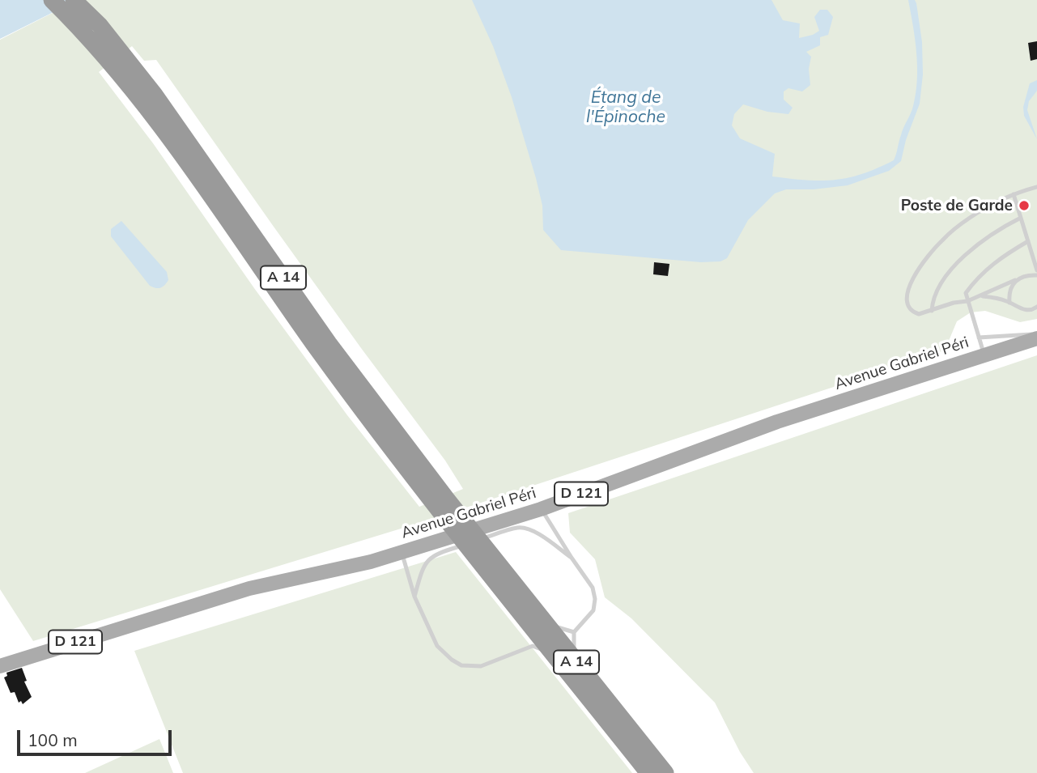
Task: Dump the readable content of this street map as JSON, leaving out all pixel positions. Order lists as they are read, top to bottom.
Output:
{
  "streets": {
    "highway": ["A 14"],
    "main road": ["Avenue Gabriel Péri", "D 121"]
  },
  "water": ["Étang de l'Épinoche"],
  "places": ["Poste de Garde"],
  "scale_bar": "100 m"
}
